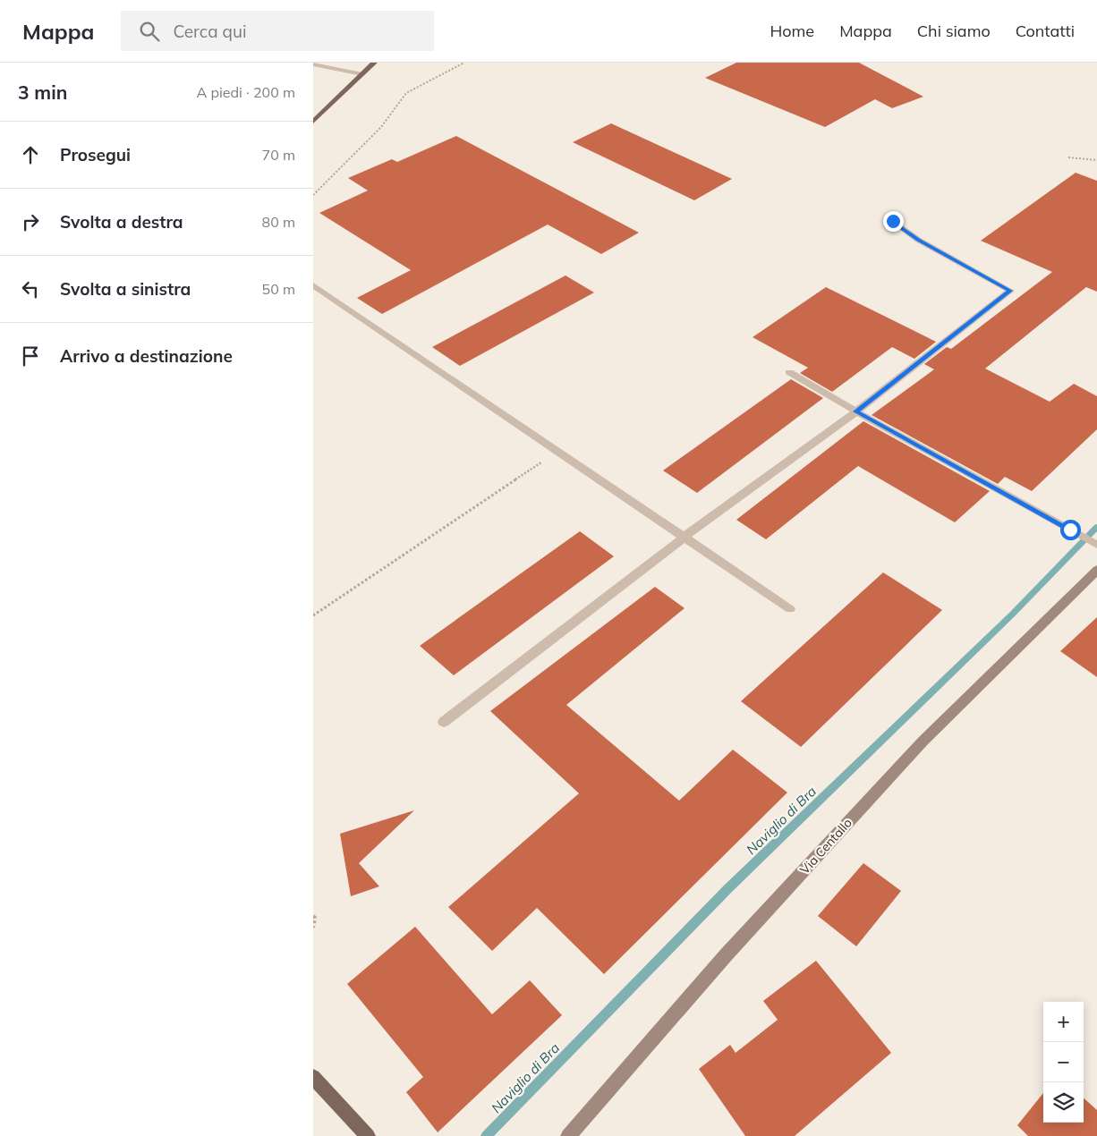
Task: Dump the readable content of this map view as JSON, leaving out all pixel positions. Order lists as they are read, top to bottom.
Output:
{
  "streets": {
    "main road": ["Via Centallo"]
  },
  "water": ["Naviglio di Bra"],
  "page": {
    "header": "Mappa",
    "search": "Cerca qui",
    "nav": [
      "Home",
      "Mappa",
      "Chi siamo",
      "Contatti"
    ],
    "heading": ["3 min", "A piedi · 200 m"],
    "list": [
      ["Prosegui", "70 m"],
      ["Svolta a destra", "80 m"],
      ["Svolta a sinistra", "50 m"],
      "Arrivo a destinazione"
    ],
    "map_buttons": ["+", "−"]
  }
}
